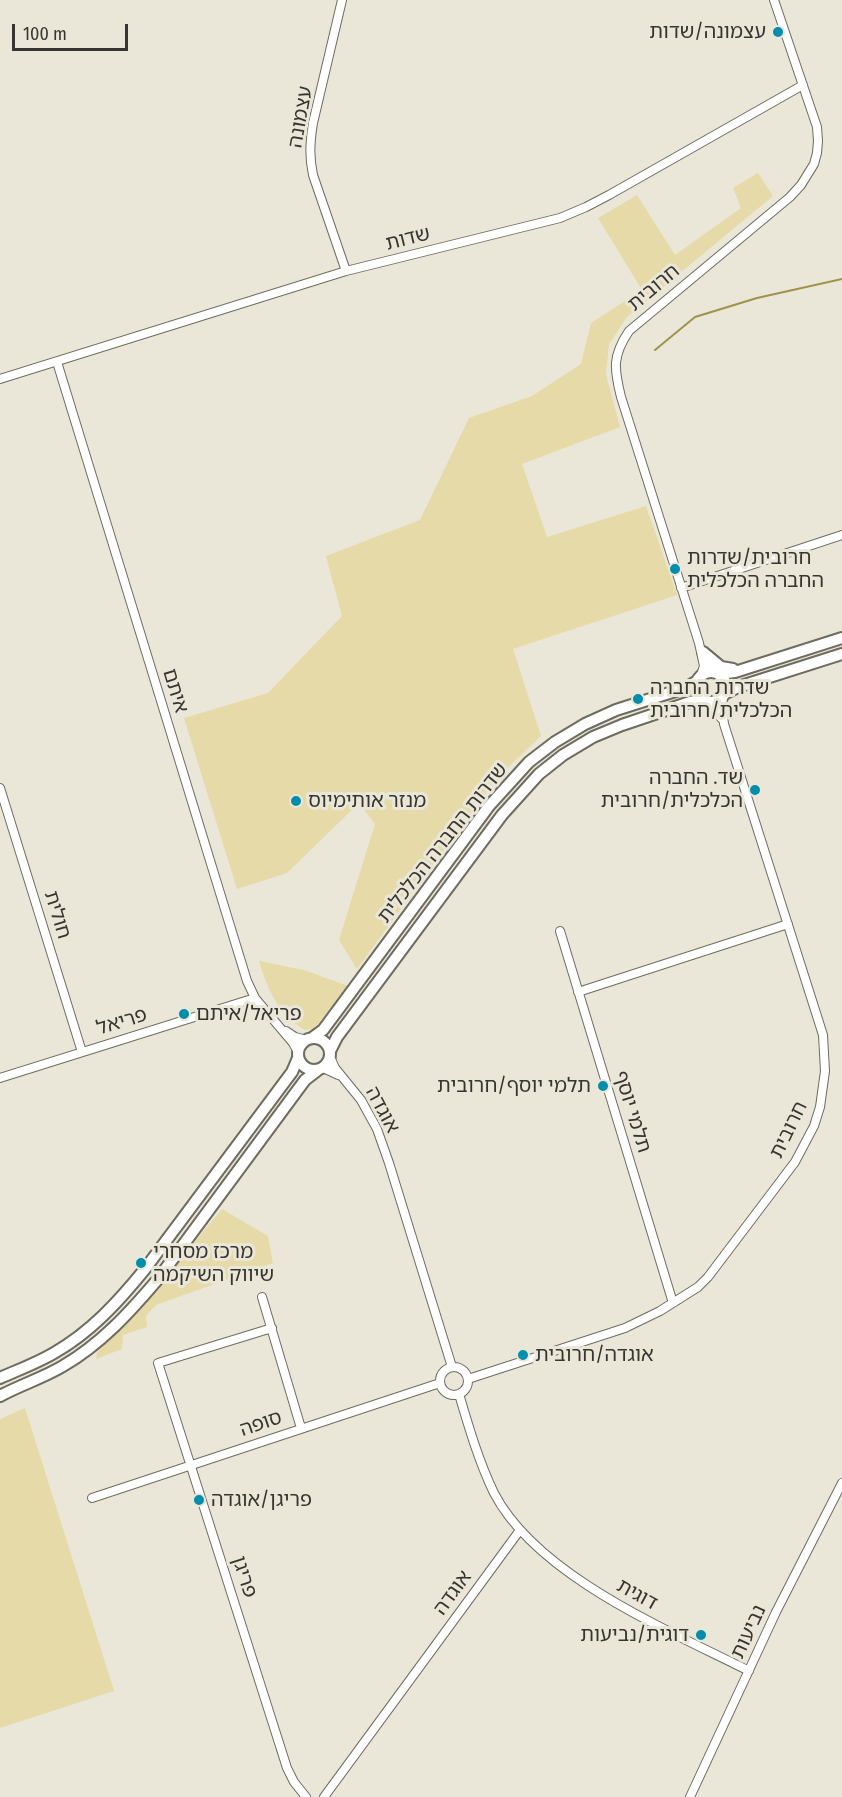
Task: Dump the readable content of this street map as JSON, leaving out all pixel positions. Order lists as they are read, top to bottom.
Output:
{
  "streets": {
    "main road": ["שדרות החברה הכלכלית"],
    "street": [
      "עצמונה",
      "שדות",
      "חרובית",
      "איתם",
      "חולית",
      "פריאל",
      "אוגדה",
      "תלמי יוסף",
      "סופה",
      "פריגן",
      "דוגית",
      "נביעות"
    ]
  },
  "crossings": [
    ["עצמונה", "שדות"],
    ["שדות", "חרובית"],
    ["שדות", "איתם"],
    ["חרובית", "שדרות החברה הכלכלית"],
    ["חרובית", "אוגדה"],
    ["חרובית", "תלמי יוסף"],
    ["חרובית", "סופה"],
    ["איתם", "שדרות החברה הכלכלית"],
    ["איתם", "פריאל"],
    ["איתם", "אוגדה"],
    ["שדרות החברה הכלכלית", "אוגדה"],
    ["חולית", "פריאל"],
    ["אוגדה", "סופה"],
    ["אוגדה", "דוגית"],
    ["סופה", "פריגן"],
    ["דוגית", "נביעות"]
  ],
  "places": [
    "עצמונה/שדות",
    "חרובית/שדרות החברה הכלכלית",
    "שדרות החברה הכלכלית/חרובית",
    "שד. החברה הכלכלית/חרובית",
    "מנזר אותימיוס",
    "פריאל/איתם",
    "תלמי יוסף/חרובית",
    "מרכז מסחרי שיווק השיקמה",
    "אוגדה/חרובית",
    "פריגן/אוגדה",
    "דוגית/נביעות"
  ],
  "scale_bar": "100 m"
}
